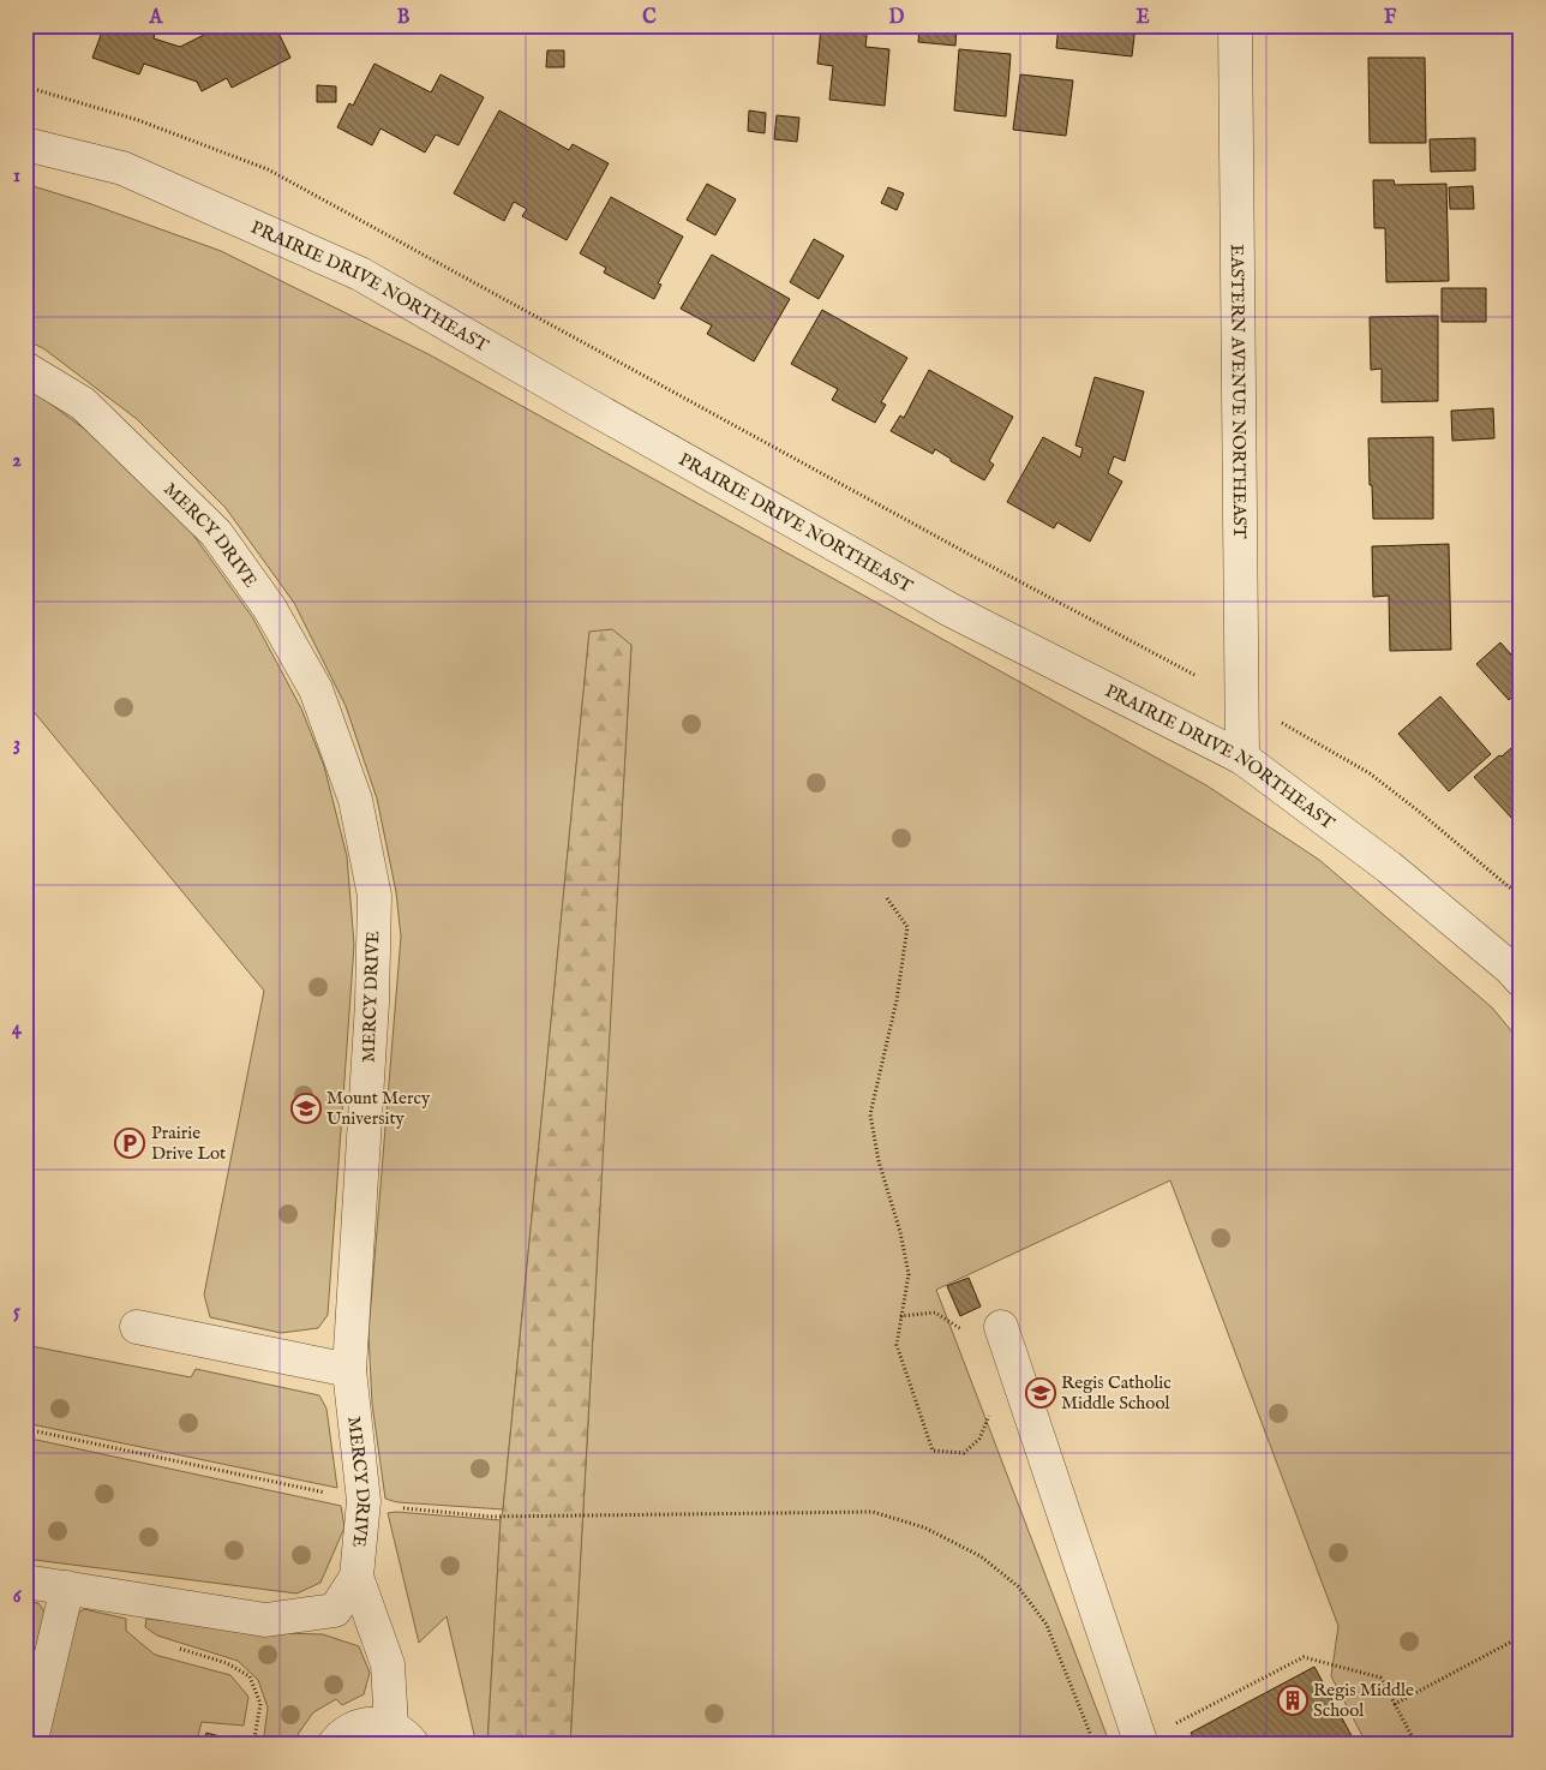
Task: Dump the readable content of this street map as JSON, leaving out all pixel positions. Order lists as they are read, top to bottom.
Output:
{
  "streets": {
    "street": ["PRAIRIE DRIVE NORTHEAST", "EASTERN AVENUE NORTHEAST", "MERCY DRIVE"]
  },
  "crossings": [
    ["PRAIRIE DRIVE NORTHEAST", "EASTERN AVENUE NORTHEAST"]
  ],
  "places": {
    "school or university": ["Mount Mercy University", "Regis Catholic Middle School"],
    "parking": ["Prairie Drive Lot"],
    "building": ["Regis Middle School"]
  },
  "grid": {
    "columns": [
      "A",
      "B",
      "C",
      "D",
      "E",
      "F"
    ],
    "rows": [
      "1",
      "2",
      "3",
      "4",
      "5",
      "6"
    ]
  }
}
